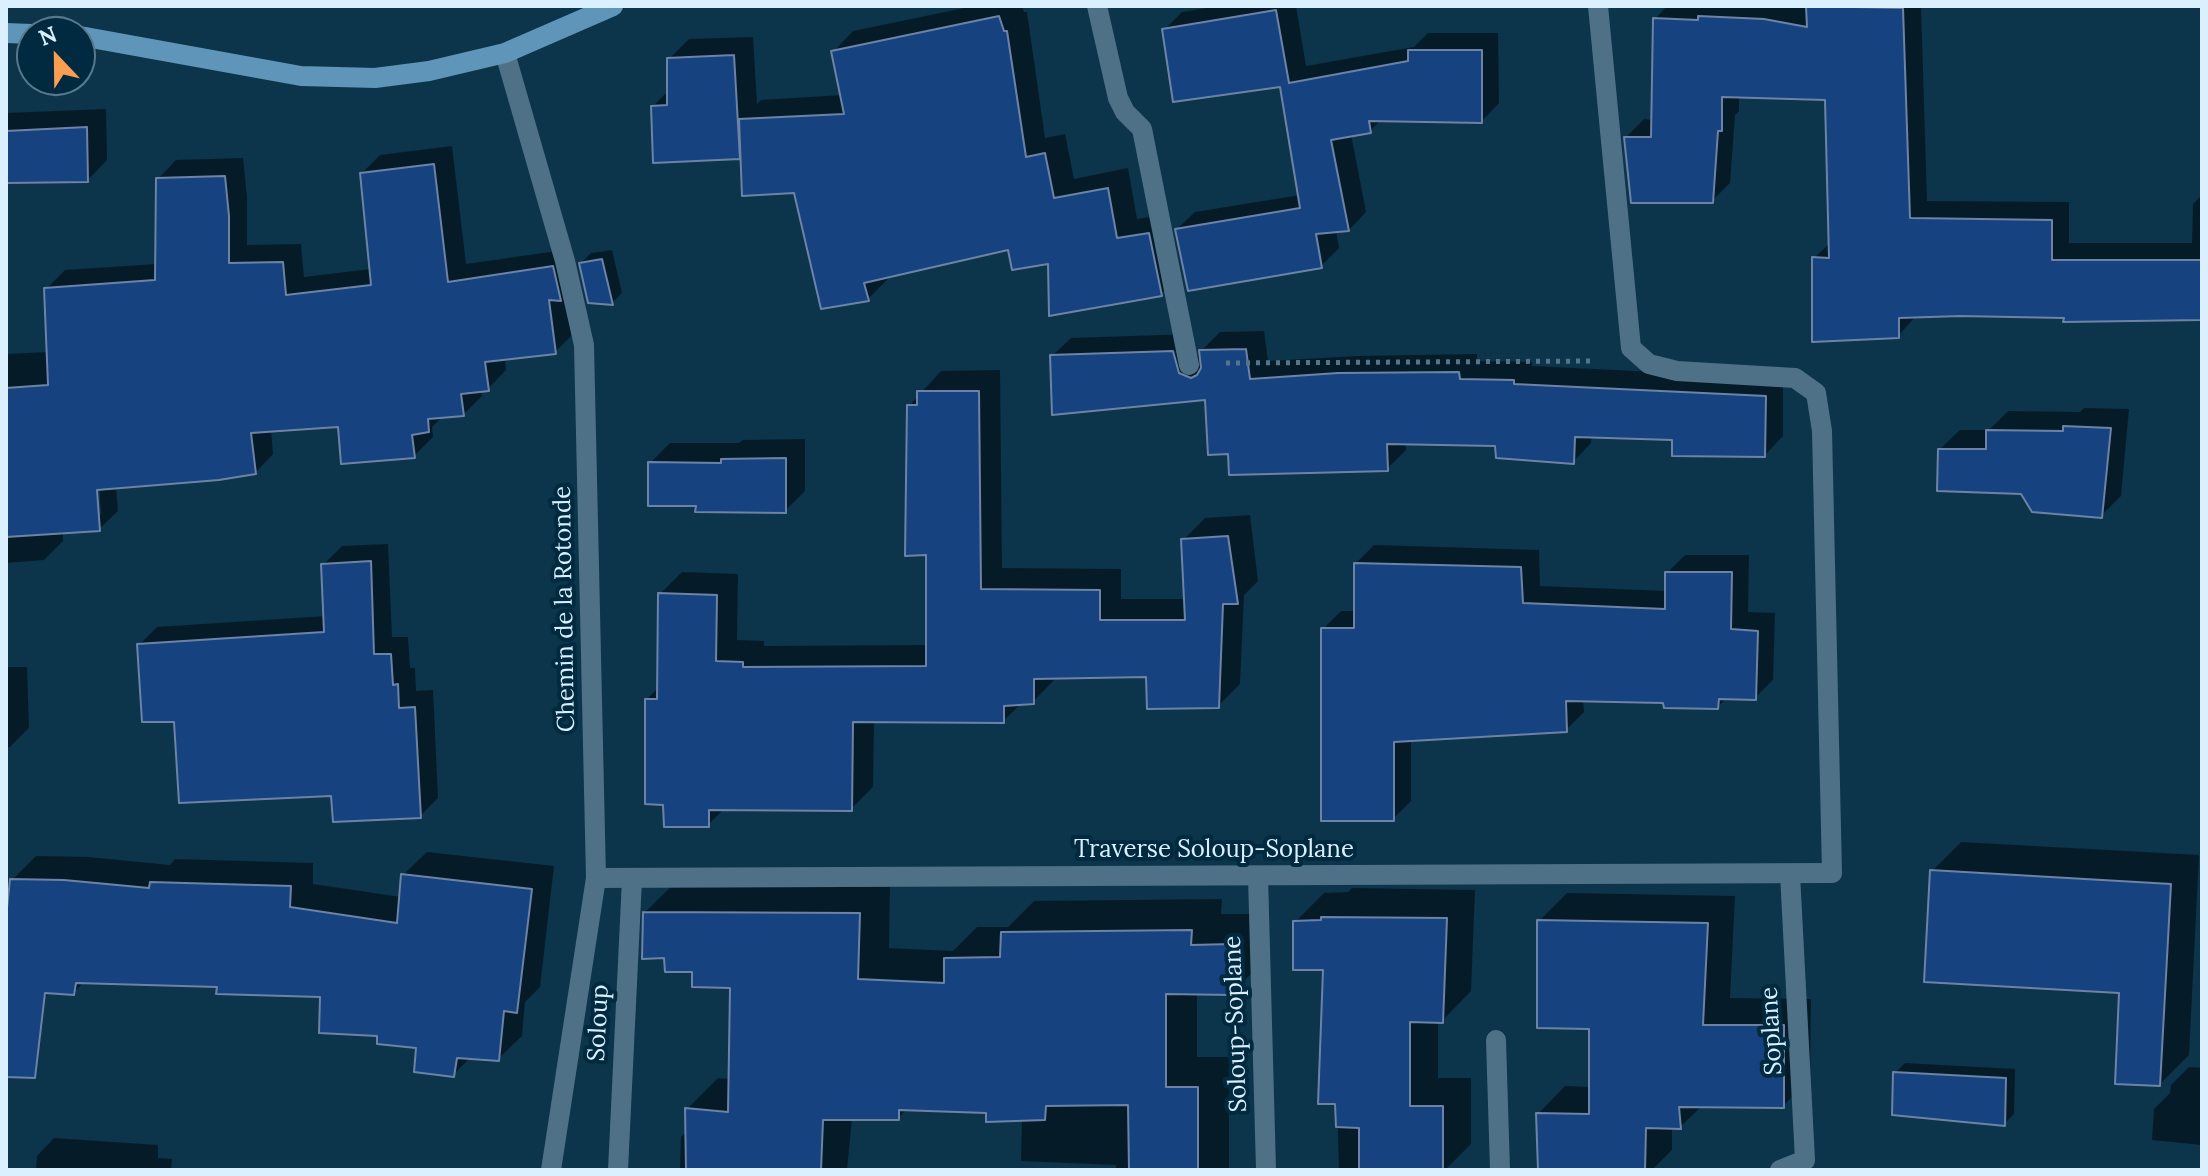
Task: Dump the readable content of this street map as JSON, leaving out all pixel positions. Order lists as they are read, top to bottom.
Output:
{
  "streets": {
    "street": [
      "Chemin de la Rotonde",
      "Traverse Soloup-Soplane",
      "Soloup",
      "Soloup-Soplane",
      "Soplane"
    ]
  },
  "crossings": [
    ["Chemin de la Rotonde", "Traverse Soloup-Soplane"],
    ["Traverse Soloup-Soplane", "Soloup"],
    ["Traverse Soloup-Soplane", "Soloup-Soplane"],
    ["Traverse Soloup-Soplane", "Soplane"]
  ],
  "north": "top"
}
